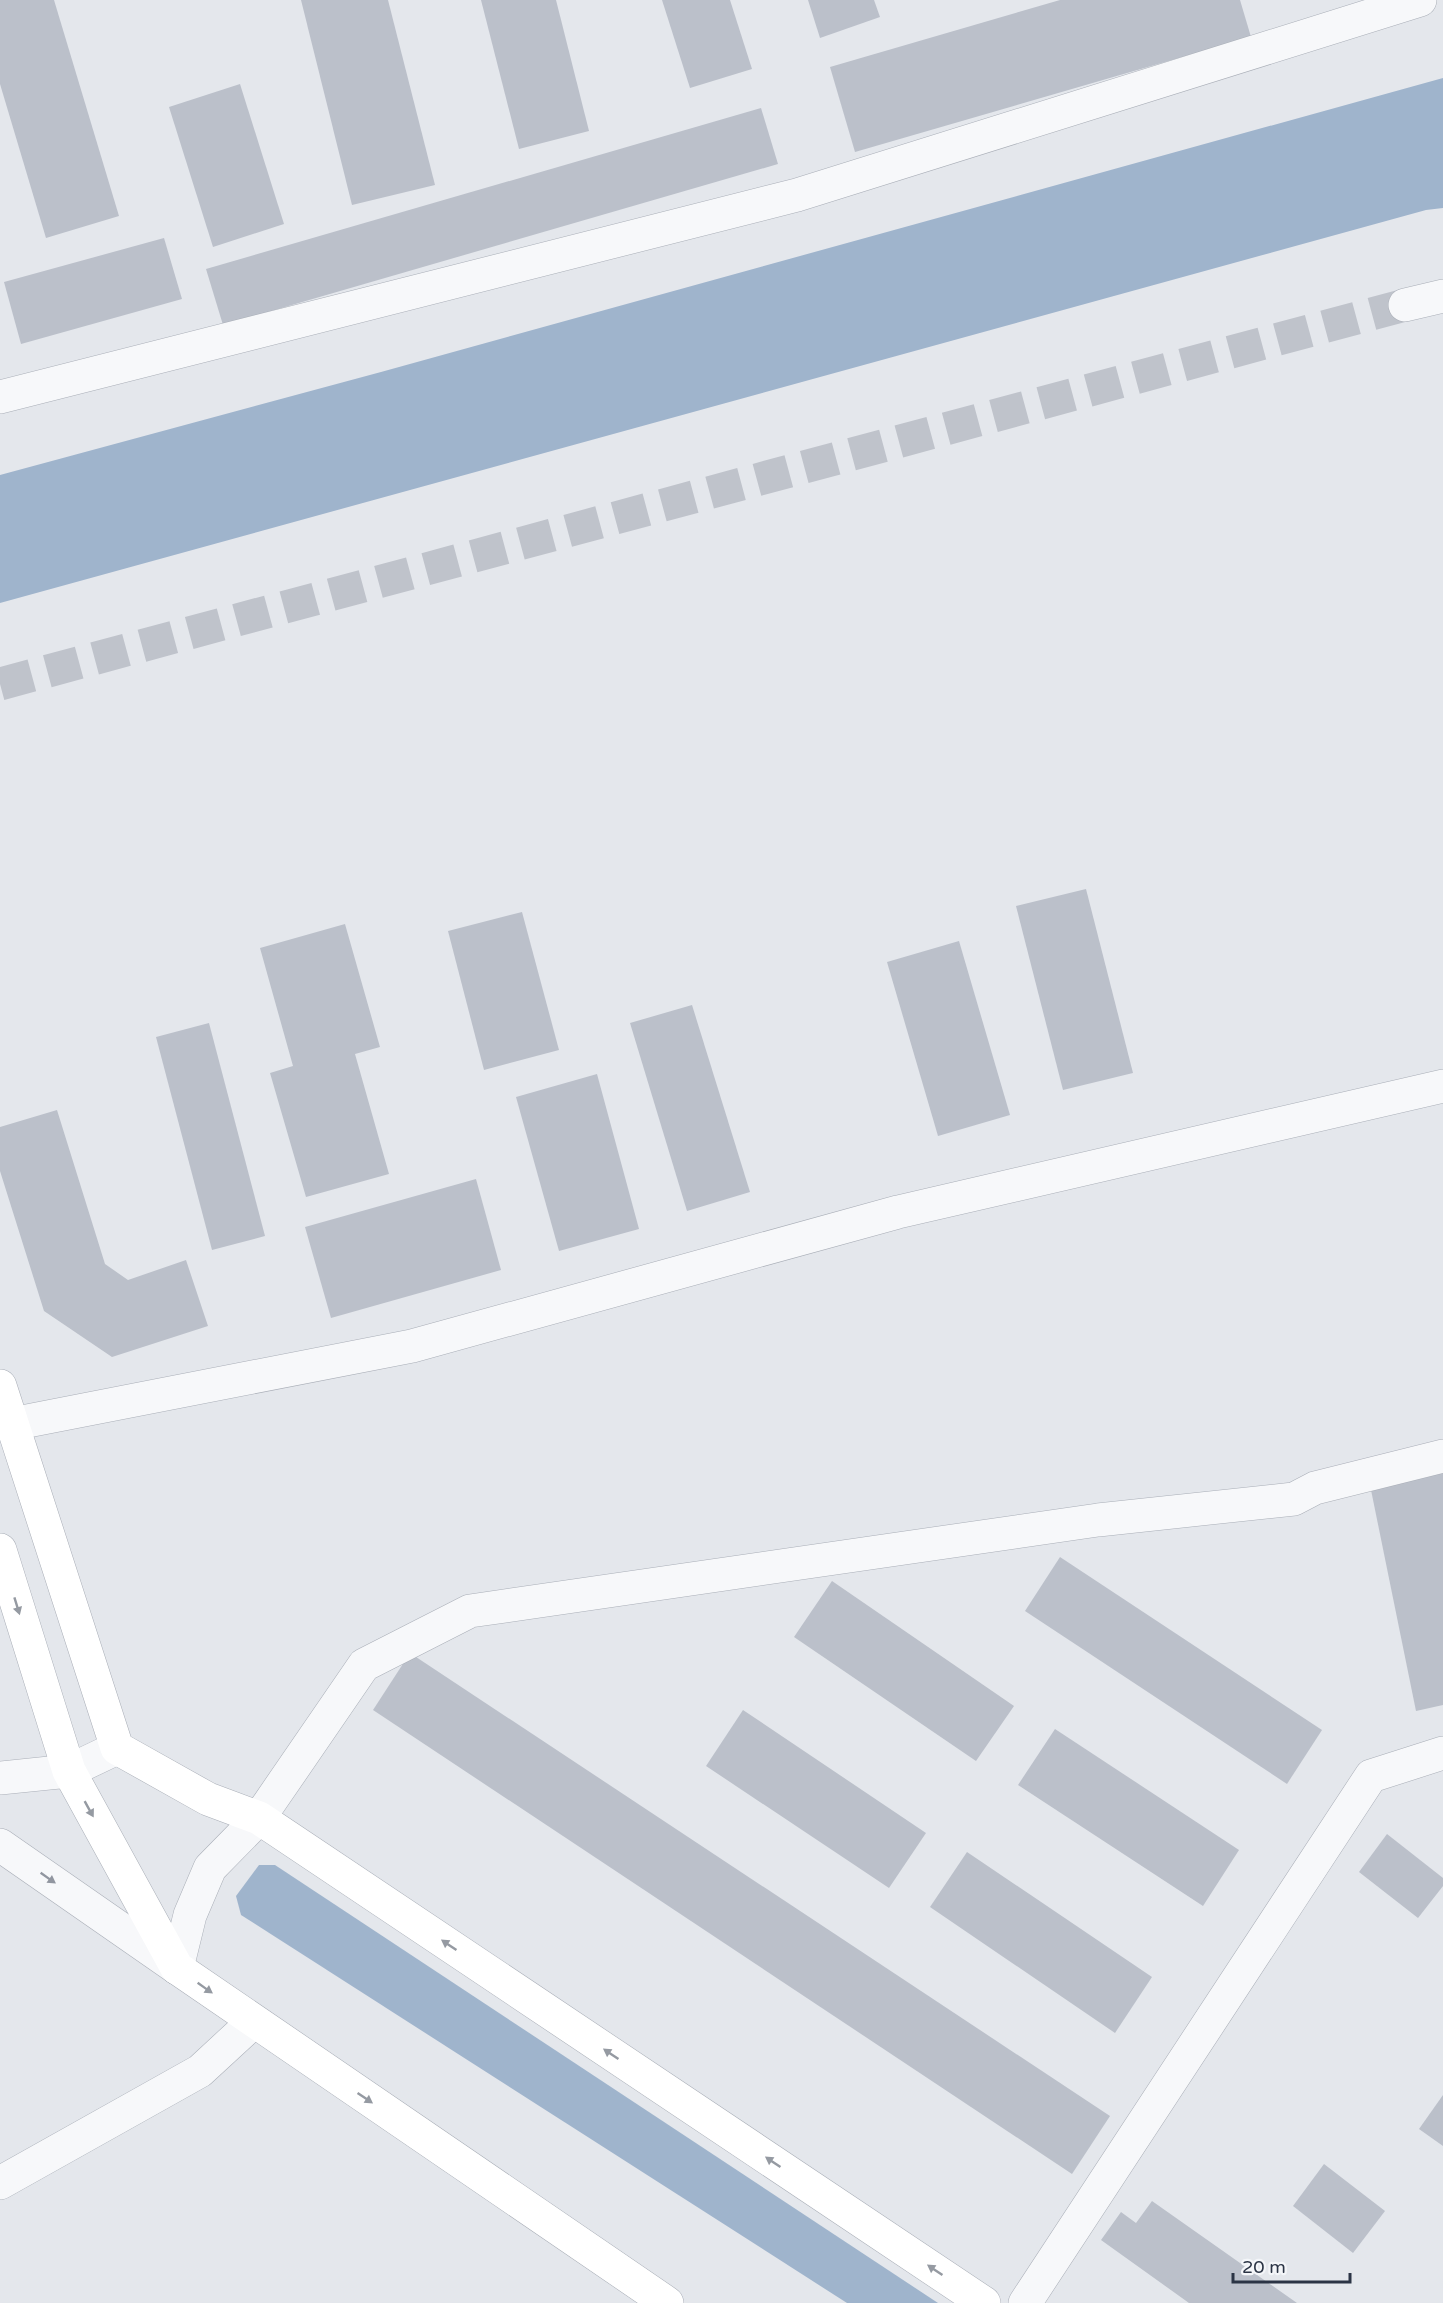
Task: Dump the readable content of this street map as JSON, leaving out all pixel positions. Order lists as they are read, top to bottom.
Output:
{
  "scale_bar": "20 m"
}
